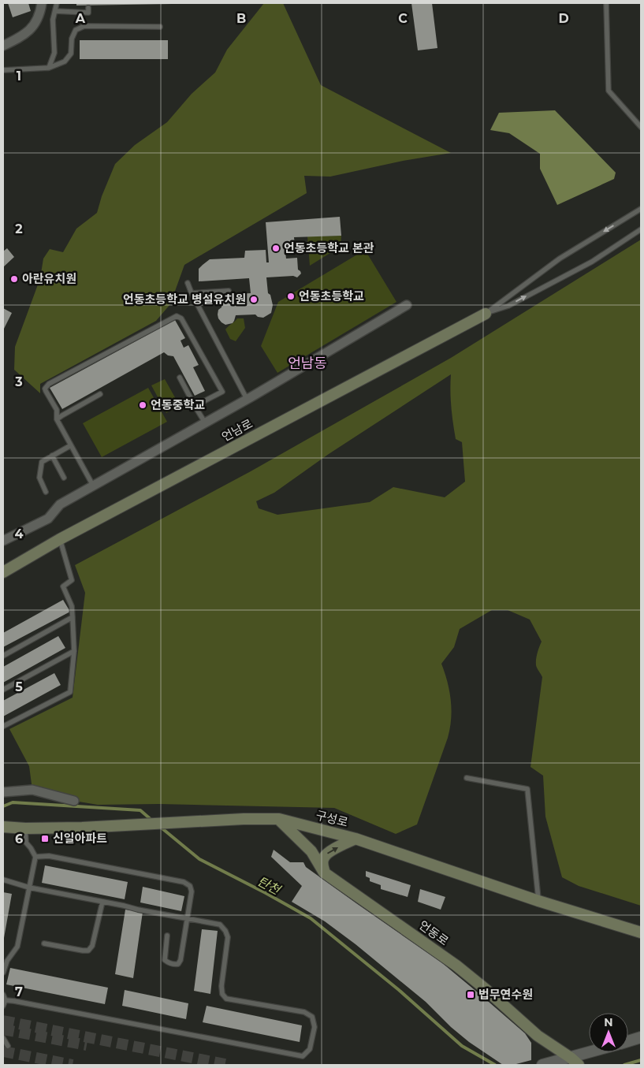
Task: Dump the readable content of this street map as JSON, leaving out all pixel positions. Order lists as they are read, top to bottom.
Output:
{
  "streets": {
    "main road": ["언남로", "구성로", "언동로"]
  },
  "crossings": [
    ["구성로", "언동로"]
  ],
  "districts": ["언남동"],
  "water": ["탄천"],
  "places": {
    "other": [
      "언동초등학교 본관",
      "아란유치원",
      "언동초등학교",
      "언동초등학교 병설유치원",
      "언동중학교"
    ],
    "transit": ["신일아파트", "법무연수원"]
  },
  "north": "top",
  "grid": {
    "columns": [
      "A",
      "B",
      "C",
      "D"
    ],
    "rows": [
      "1",
      "2",
      "3",
      "4",
      "5",
      "6",
      "7"
    ]
  }
}
